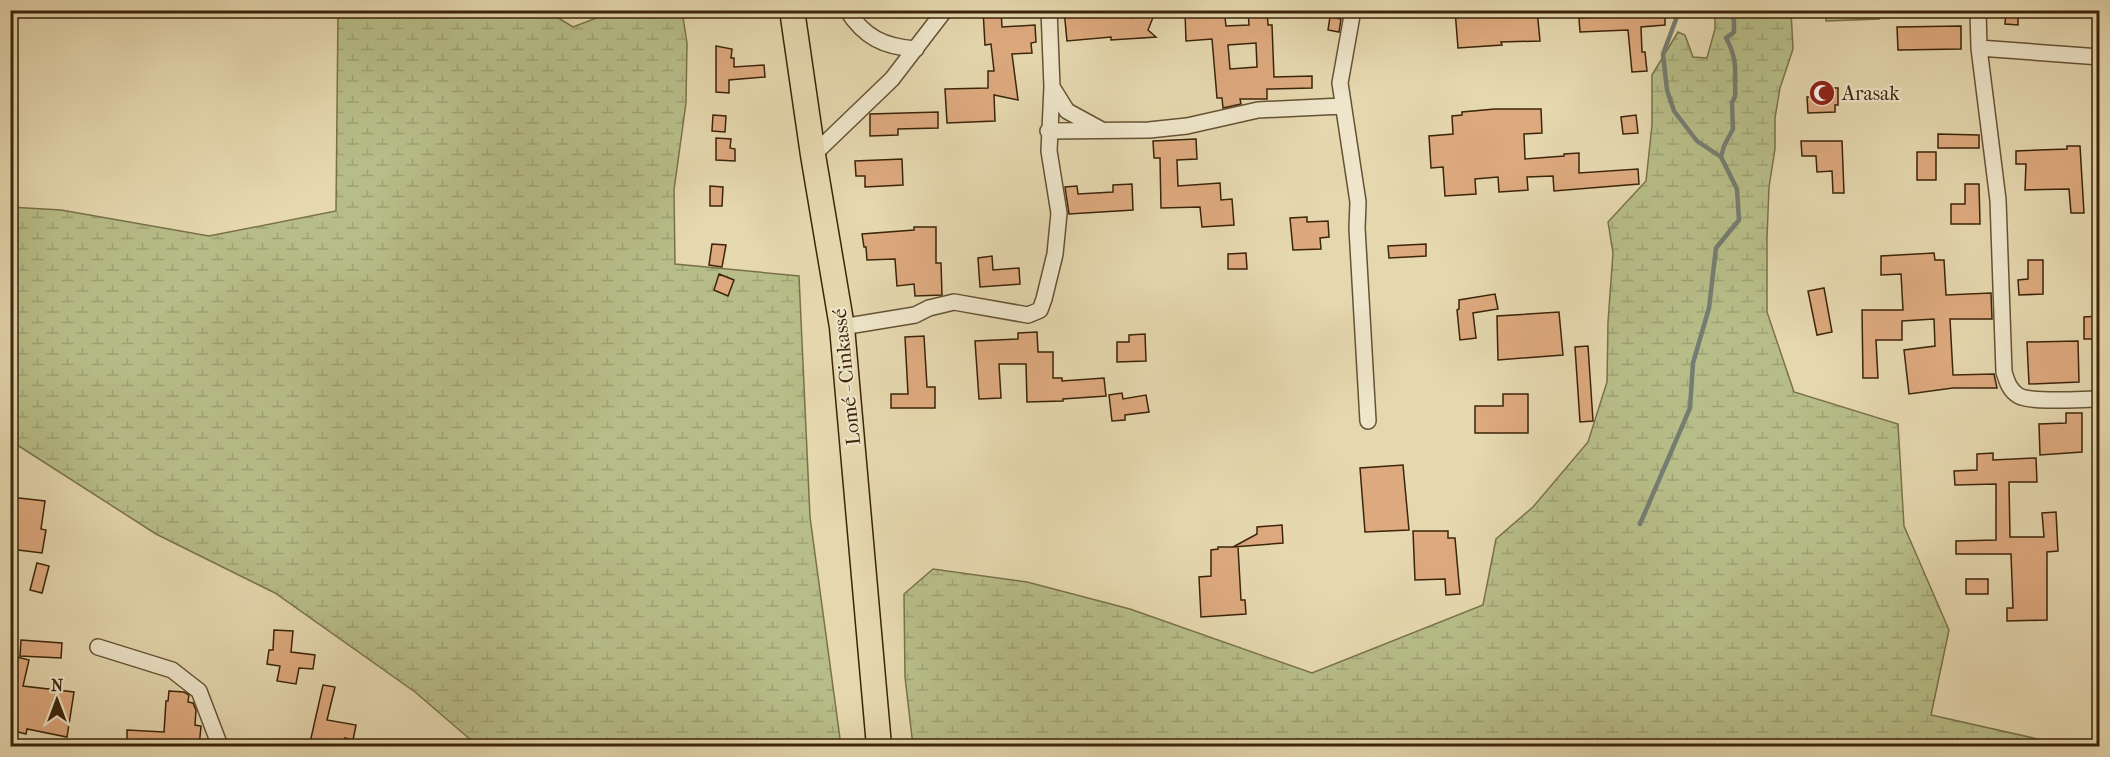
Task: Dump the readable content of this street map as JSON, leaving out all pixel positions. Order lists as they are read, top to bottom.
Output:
{
  "streets": {
    "highway": ["Lomé - Cinkassé"]
  },
  "places": {
    "mosque": ["Arasak"]
  },
  "north": "top"
}
